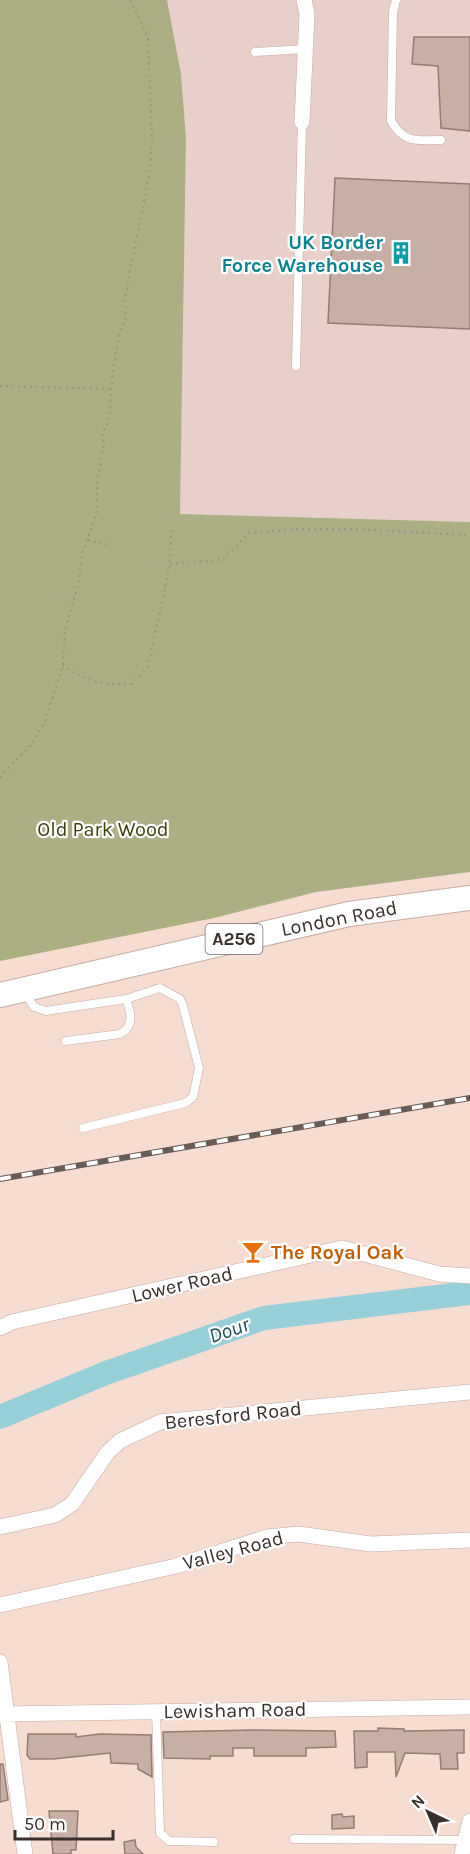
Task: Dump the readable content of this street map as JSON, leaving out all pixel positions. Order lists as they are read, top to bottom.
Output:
{
  "streets": {
    "main road": ["London Road", "A256"],
    "street": [
      "Lower Road",
      "Beresford Road",
      "Valley Road",
      "Lewisham Road"
    ]
  },
  "water": ["Dour"],
  "parks": ["Old Park Wood"],
  "places": {
    "building": ["UK Border Force Warehouse"],
    "bar": ["The Royal Oak"]
  },
  "scale_bar": "50 m",
  "north": "top left"
}
